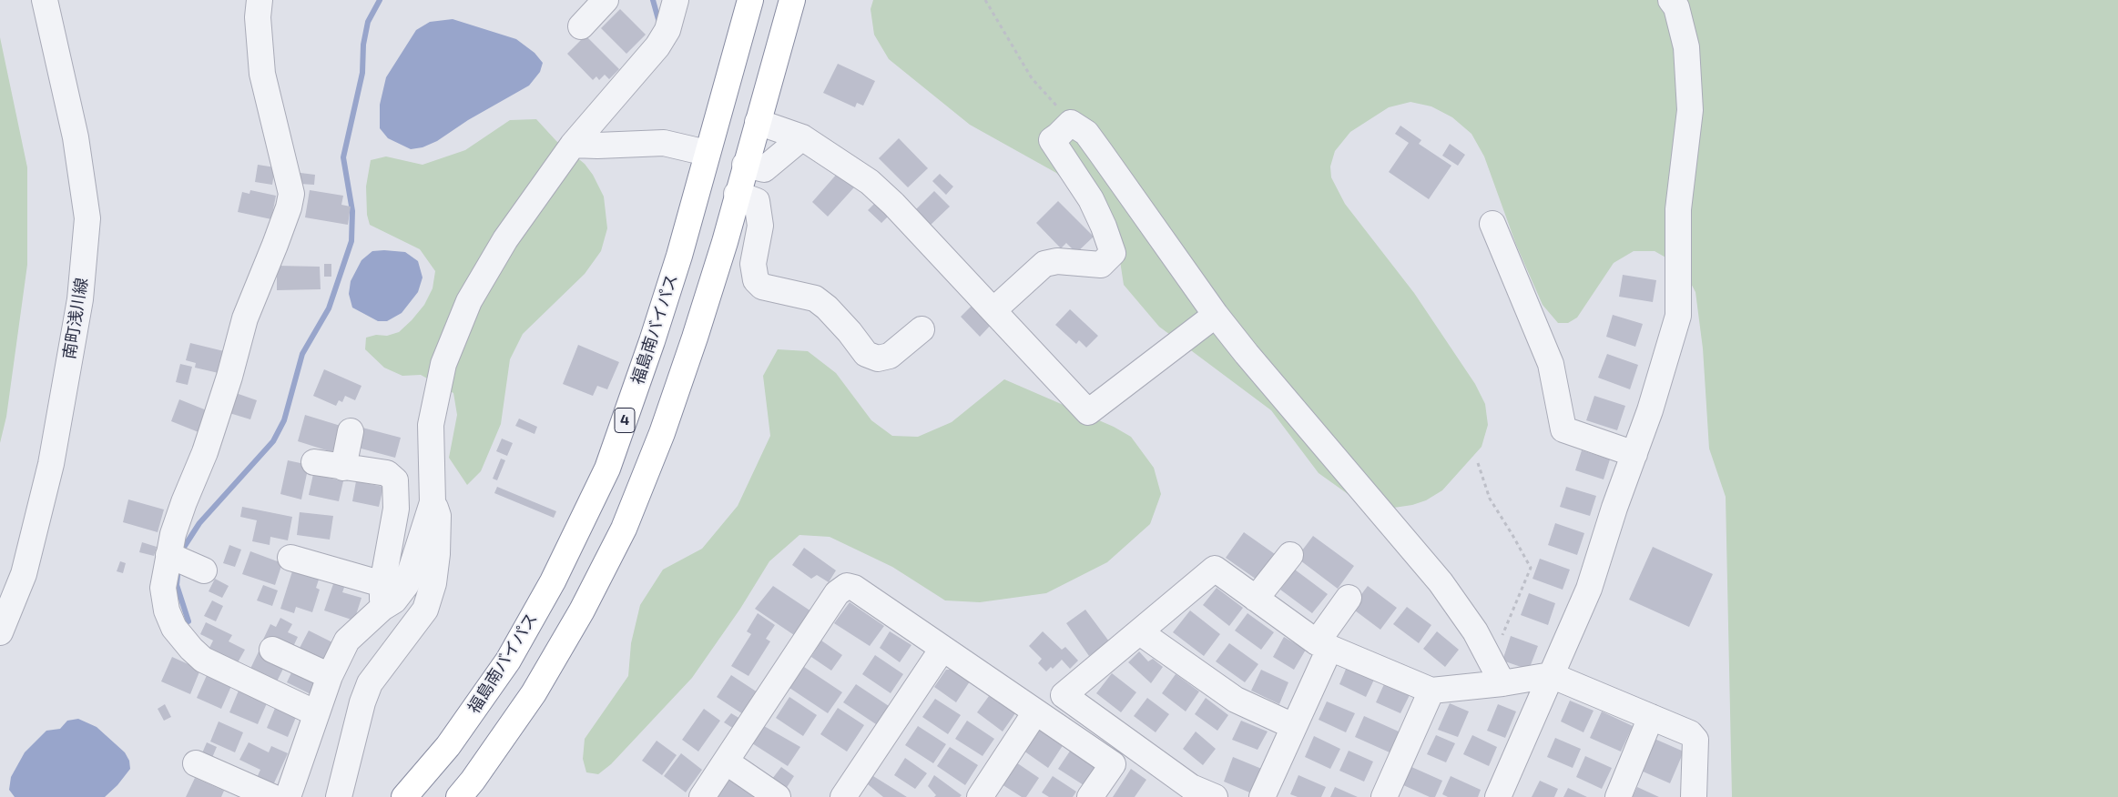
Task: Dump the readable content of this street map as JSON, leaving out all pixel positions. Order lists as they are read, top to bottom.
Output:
{
  "streets": {
    "highway": ["福島南バイパス", "4"],
    "street": ["南町浅川線"]
  }
}
